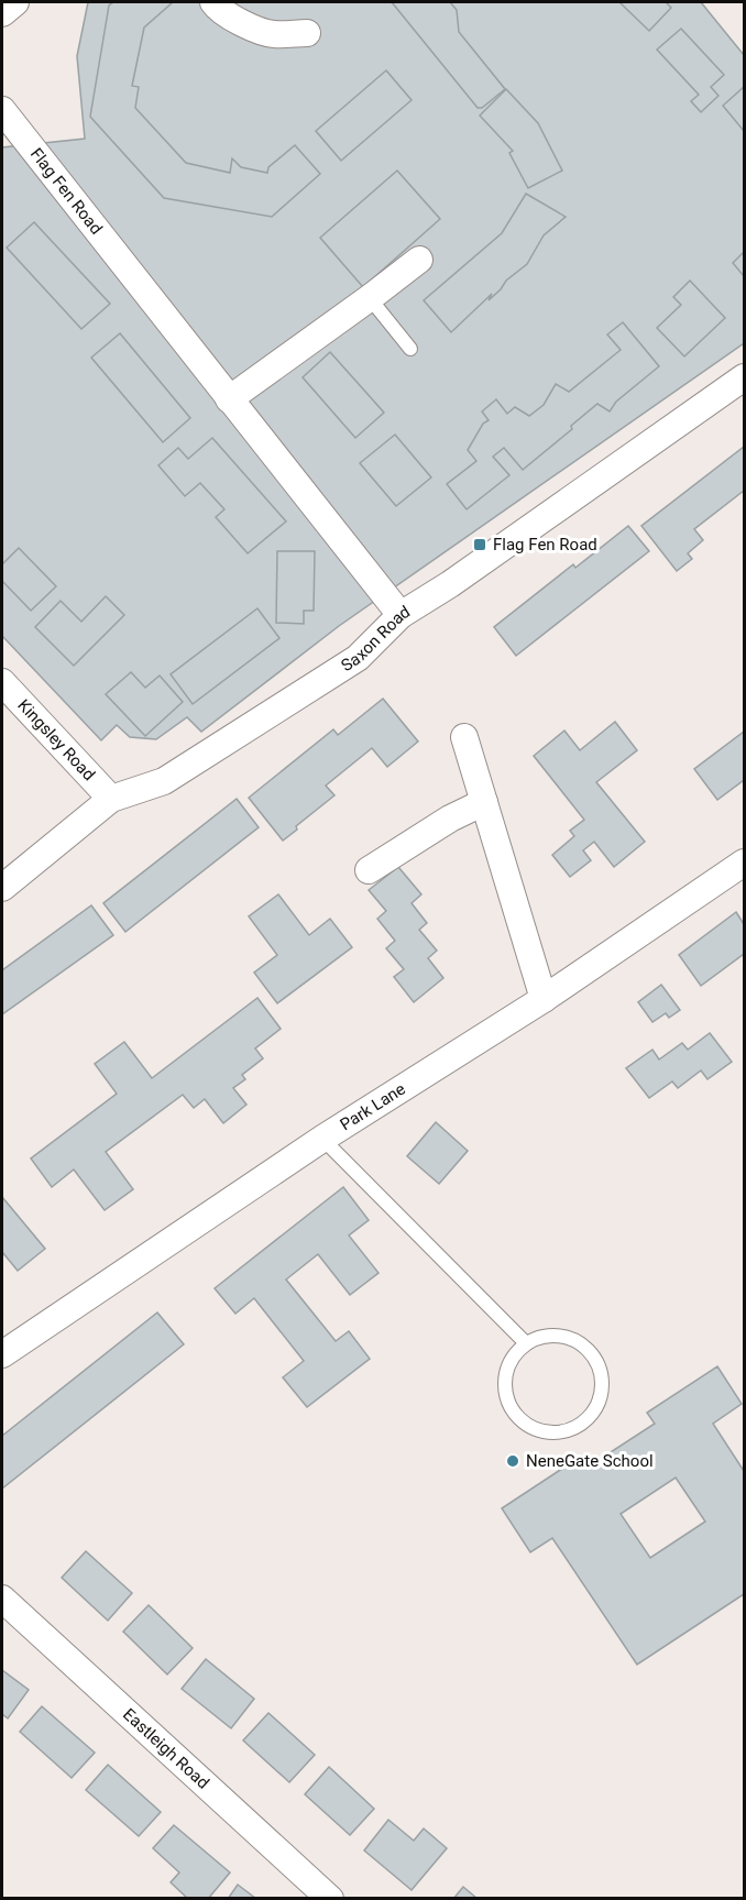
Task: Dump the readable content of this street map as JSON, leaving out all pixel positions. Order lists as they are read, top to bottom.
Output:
{
  "streets": {
    "street": [
      "Flag Fen Road",
      "Saxon Road",
      "Kingsley Road",
      "Park Lane",
      "Eastleigh Road"
    ]
  },
  "crossings": [
    ["Flag Fen Road", "Saxon Road"],
    ["Saxon Road", "Kingsley Road"]
  ],
  "places": {
    "transit": ["Flag Fen Road"],
    "other": ["NeneGate School"]
  }
}
